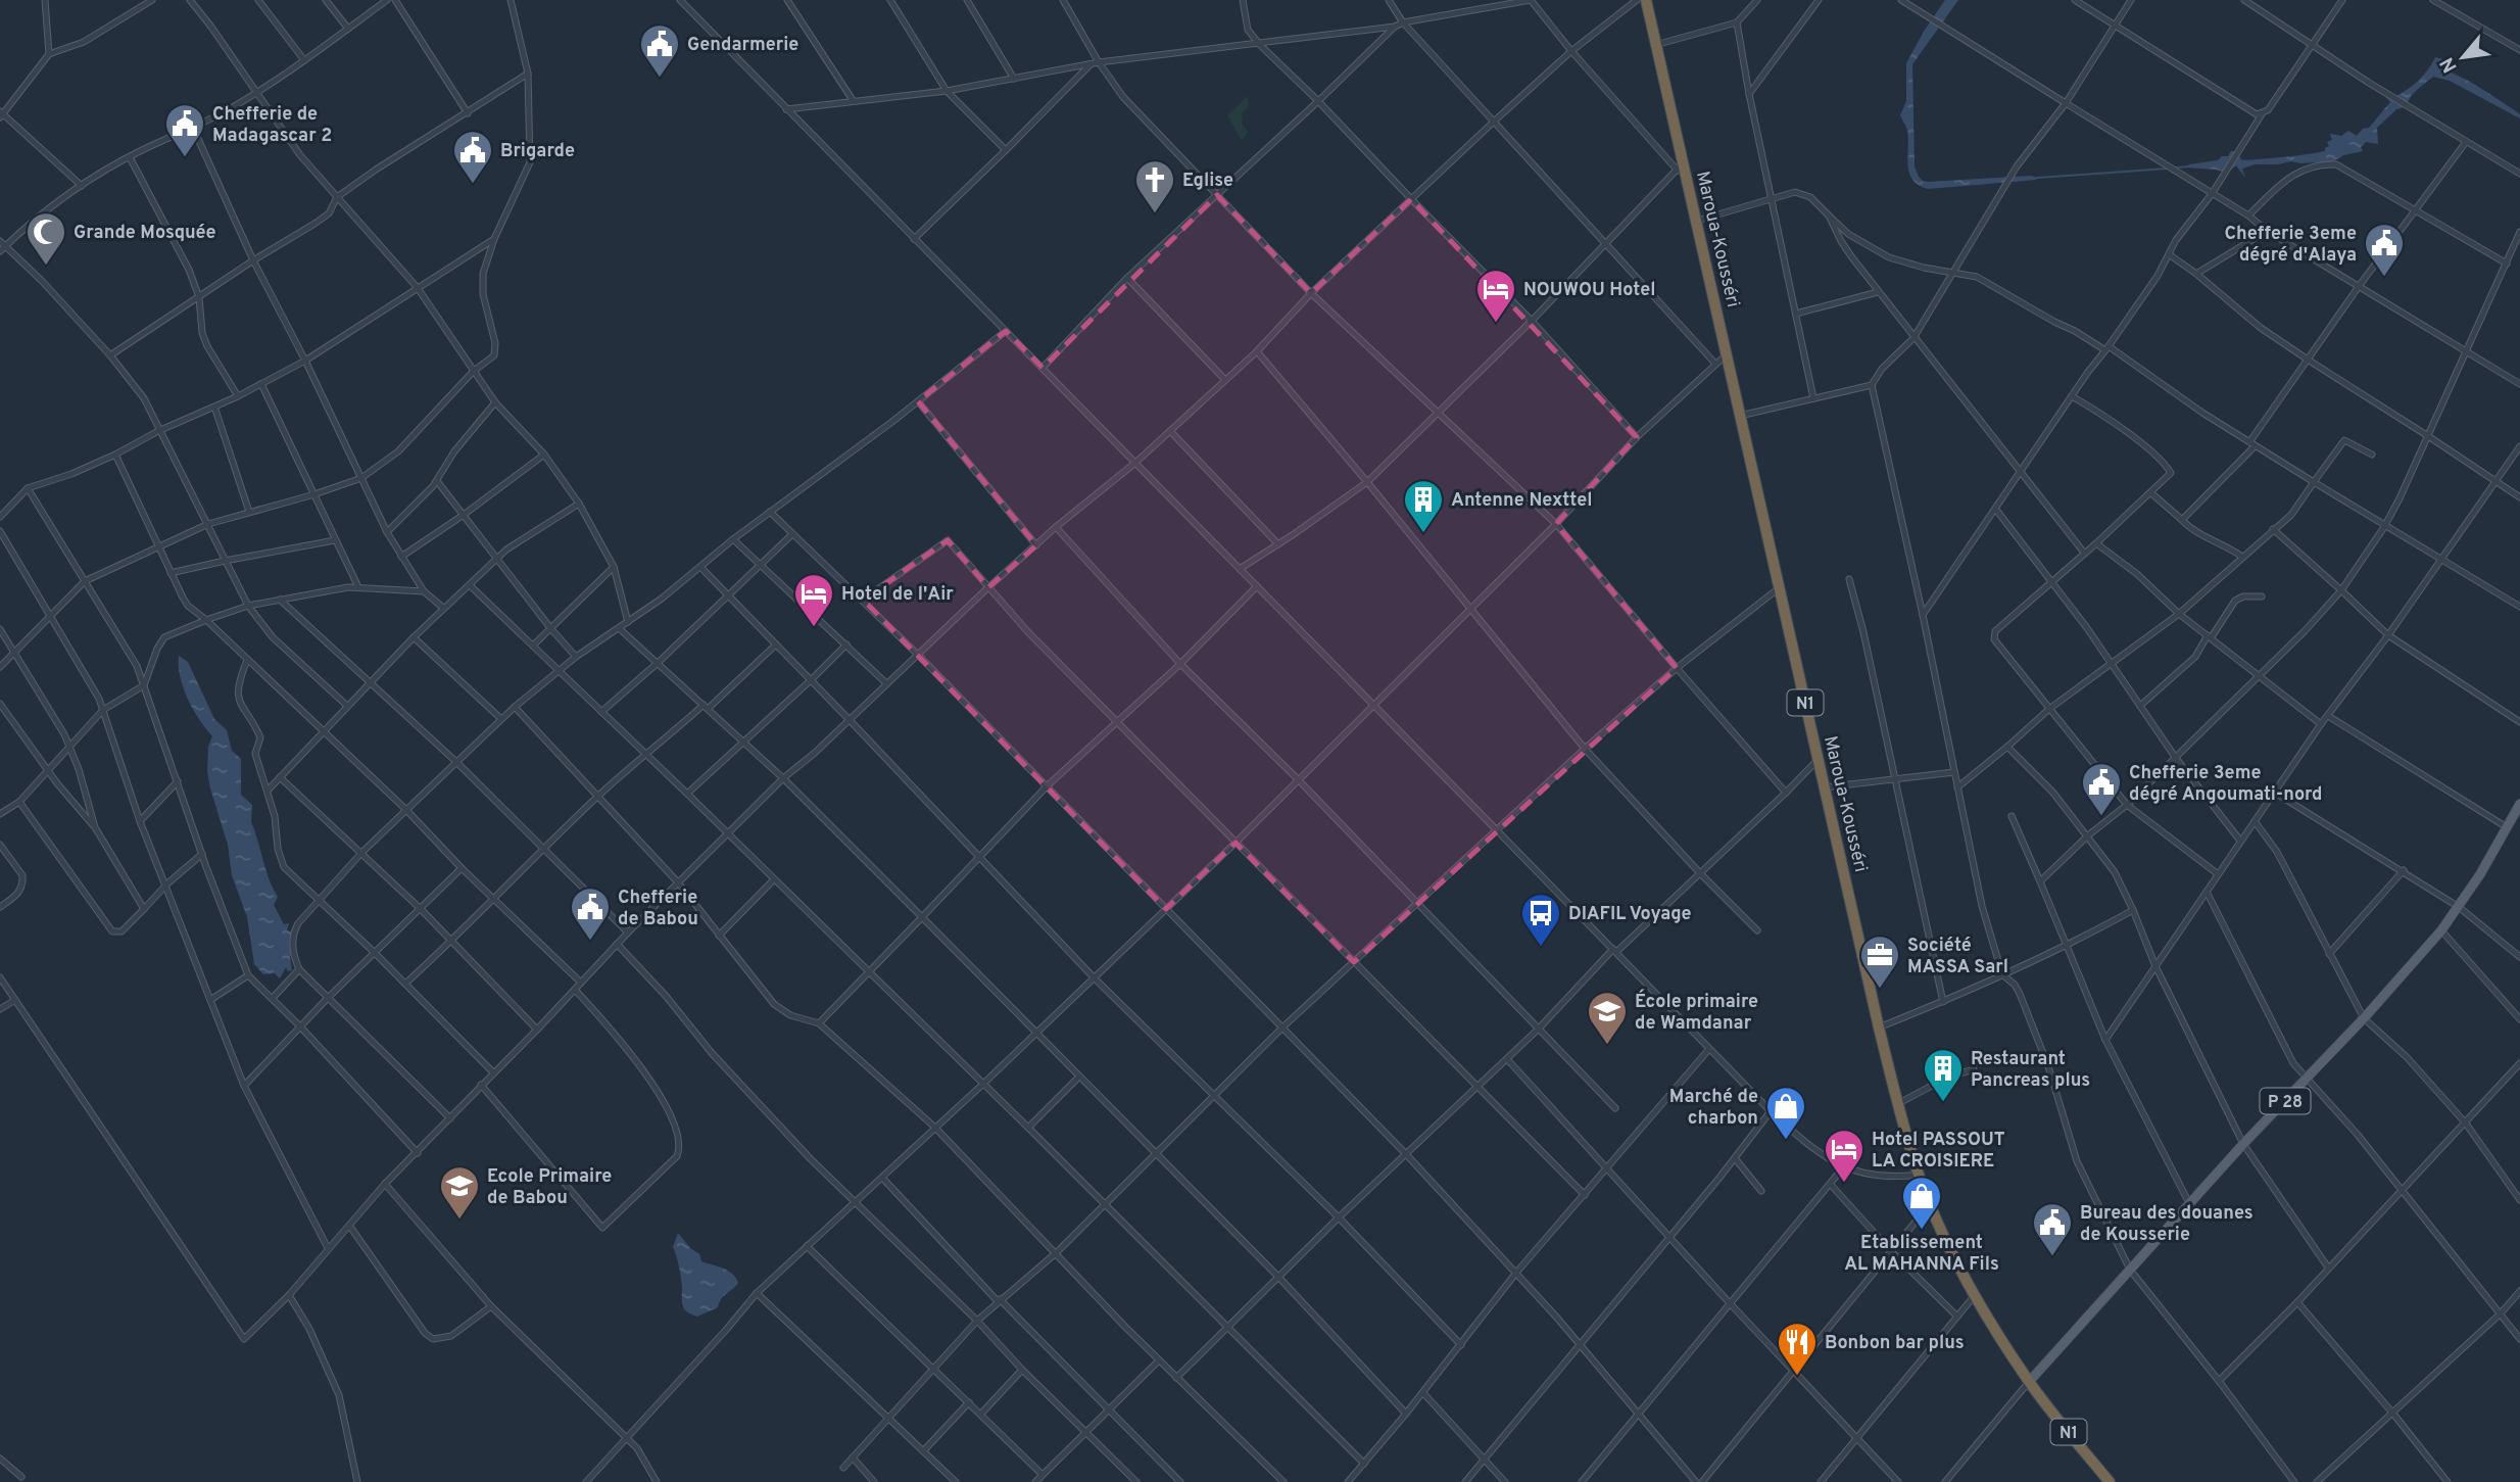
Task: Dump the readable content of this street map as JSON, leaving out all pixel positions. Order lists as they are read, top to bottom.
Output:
{
  "streets": {
    "highway": ["Maroua-Kousséri", "N1"],
    "main road": ["P 28"]
  },
  "crossings": [
    ["Maroua-Kousséri", "P 28"]
  ],
  "places": {
    "public building": [
      "Gendarmerie",
      "Chefferie de Madagascar 2",
      "Brigarde",
      "Chefferie 3eme dégré d'Alaya",
      "Chefferie 3eme dégré Angoumati-nord",
      "Chefferie de Babou",
      "Bureau des douanes de Kousserie"
    ],
    "church": ["Eglise"],
    "mosque": ["Grande Mosquée"],
    "hotel": ["NOUWOU Hotel", "Hotel de l'Air", "Hotel PASSOUT LA CROISIERE"],
    "building": ["Antenne Nexttel", "Restaurant Pancreas plus"],
    "bus stop": ["DIAFIL Voyage"],
    "office": ["Société MASSA Sarl"],
    "school or university": ["École primaire de Wamdanar", "Ecole Primaire de Babou"],
    "shop": ["Marché de charbon", "Etablissement AL MAHANNA Fils"],
    "restaurant": ["Bonbon bar plus"]
  },
  "north": "bottom left"
}
